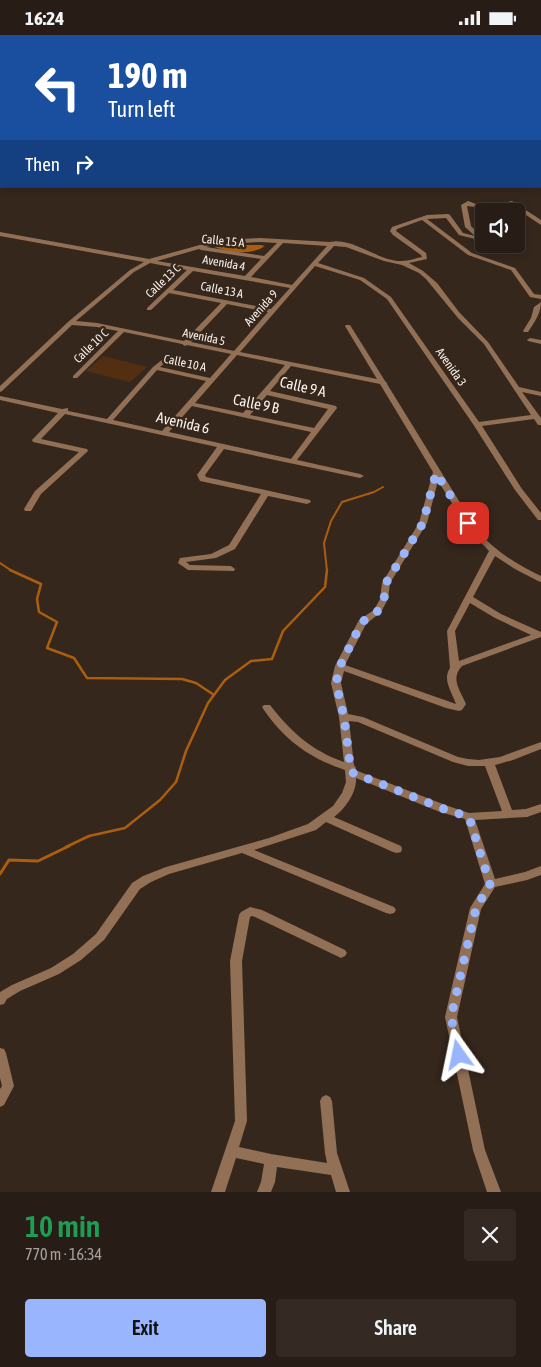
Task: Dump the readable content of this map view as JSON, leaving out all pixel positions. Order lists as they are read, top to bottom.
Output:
{
  "streets": {
    "street": [
      "Calle 15 A",
      "Avenida 4",
      "Calle 13 C",
      "Calle 13 A",
      "Avenida 9",
      "Avenida 5",
      "Calle 10 C",
      "Calle 10 A",
      "Avenida 3",
      "Calle 9 A",
      "Calle 9 B",
      "Avenida 6"
    ]
  },
  "crossings": [
    ["Avenida 4", "Calle 13 C"],
    ["Avenida 4", "Avenida 9"],
    ["Calle 13 C", "Calle 13 A"],
    ["Calle 13 A", "Avenida 9"],
    ["Avenida 9", "Avenida 5"],
    ["Avenida 9", "Calle 10 A"],
    ["Avenida 9", "Avenida 3"],
    ["Avenida 9", "Calle 9 B"],
    ["Avenida 9", "Avenida 6"],
    ["Avenida 5", "Calle 10 C"],
    ["Calle 9 A", "Calle 9 B"]
  ],
  "page": {
    "status": "16:24",
    "turn": ["190 m", "Turn left"],
    "then": "Then",
    "heading": ["10 min", "770 m · 16:34"],
    "buttons": ["Exit", "Share"]
  }
}
